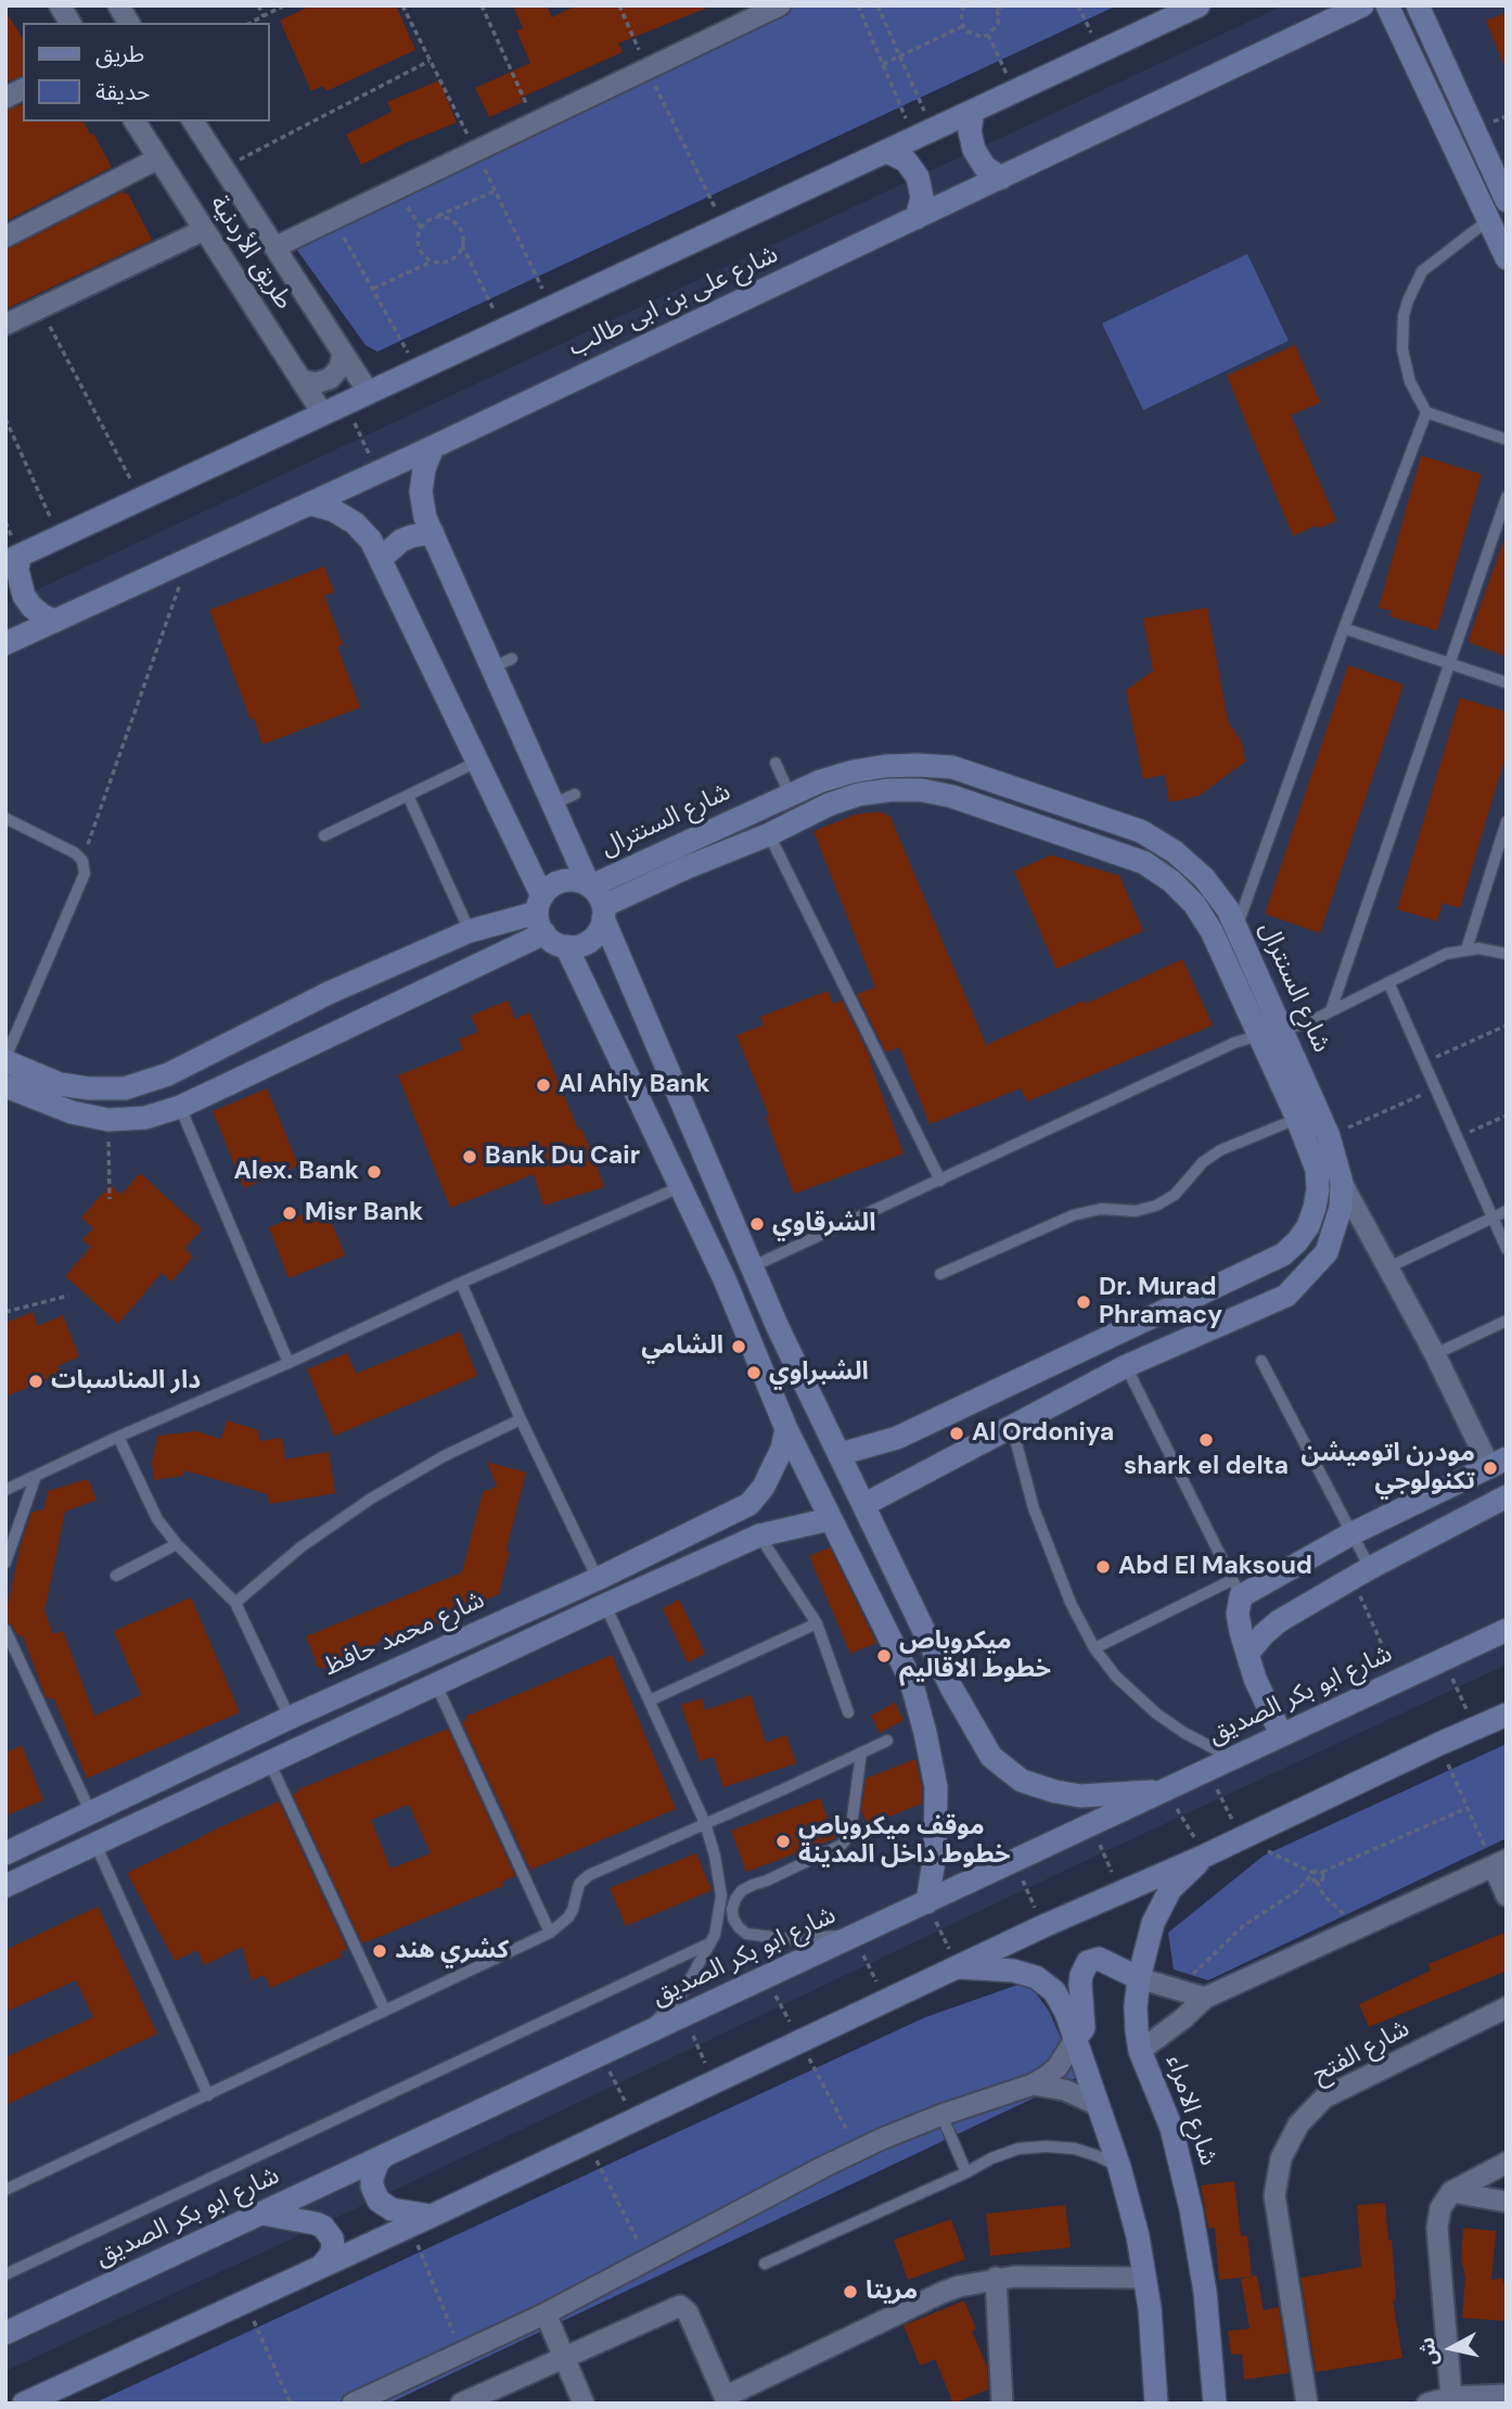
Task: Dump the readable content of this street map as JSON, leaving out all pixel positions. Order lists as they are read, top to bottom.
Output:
{
  "streets": {
    "street": [
      "طريق الأردنية",
      "شارع على بن ابى طالب",
      "شارع السنترال",
      "شارع محمد حافظ",
      "شارع ابو بكر الصديق",
      "شارع الفتح",
      "شارع الامراء"
    ]
  },
  "crossings": [
    ["طريق الأردنية", "شارع على بن ابى طالب"]
  ],
  "places": [
    "Al Ahly Bank",
    "Bank Du Cair",
    "Alex. Bank",
    "Misr Bank",
    "الشرقاوي",
    "Dr. Murad Phramacy",
    "الشامي",
    "الشبراوي",
    "دار المناسبات",
    "Al Ordoniya",
    "shark el delta",
    "مودرن اتوميشن تكنولوجي",
    "Abd El Maksoud",
    "ميكروباص خطوط الاقاليم",
    "موقف ميكروباص خطوط داخل المدينة",
    "كشري هند",
    "مريتا"
  ],
  "legend": ["طريق", "حديقة"],
  "north": "left"
}
